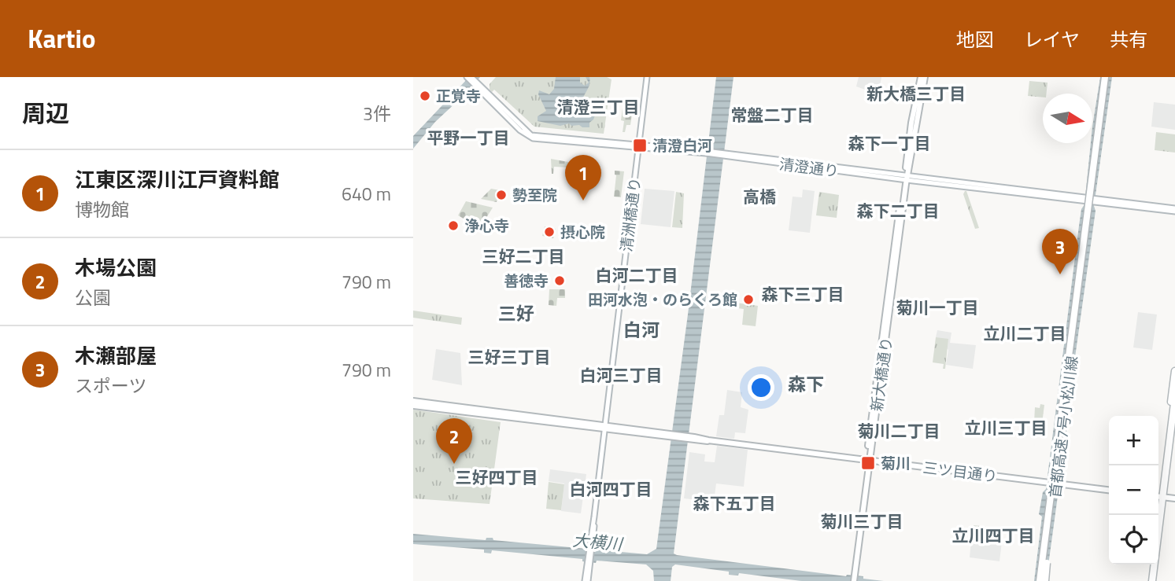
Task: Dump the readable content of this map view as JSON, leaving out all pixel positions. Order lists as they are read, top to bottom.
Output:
{
  "streets": {
    "highway": ["首都高速7号小松川線"],
    "main road": [
      "清澄通り",
      "清洲橋通り",
      "新大橋通り",
      "三ツ目通り"
    ]
  },
  "crossings": [
    ["清澄通り", "清洲橋通り"],
    ["清澄通り", "新大橋通り"],
    ["清洲橋通り", "三ツ目通り"],
    ["新大橋通り", "三ツ目通り"]
  ],
  "districts": [
    "新大橋三丁目",
    "清澄三丁目",
    "常盤二丁目",
    "平野一丁目",
    "森下一丁目",
    "高橋",
    "森下二丁目",
    "三好二丁目",
    "白河二丁目",
    "森下三丁目",
    "菊川一丁目",
    "三好",
    "白河",
    "立川二丁目",
    "三好三丁目",
    "白河三丁目",
    "森下",
    "立川三丁目",
    "菊川二丁目",
    "三好四丁目",
    "白河四丁目",
    "森下五丁目",
    "菊川三丁目",
    "立川四丁目"
  ],
  "water": ["大横川"],
  "places": {
    "other": [
      "正覚寺",
      "勢至院",
      "浄心寺",
      "摂心院",
      "善徳寺",
      "田河水泡・のらくろ館"
    ],
    "transit": ["清澄白河", "菊川"]
  },
  "north": "right",
  "page": {
    "header": "Kartio",
    "nav": ["地図", "レイヤ", "共有"],
    "heading": ["周辺", "3件"],
    "list": [
      {
        "mark": "1",
        "name": "江東区深川江戸資料館",
        "note": "博物館",
        "value": "640 m"
      },
      {
        "mark": "2",
        "name": "木場公園",
        "note": "公園",
        "value": "790 m"
      },
      {
        "mark": "3",
        "name": "木瀬部屋",
        "note": "スポーツ",
        "value": "790 m"
      }
    ],
    "pins": ["1", "3", "2"],
    "map_buttons": ["+", "−"]
  }
}
